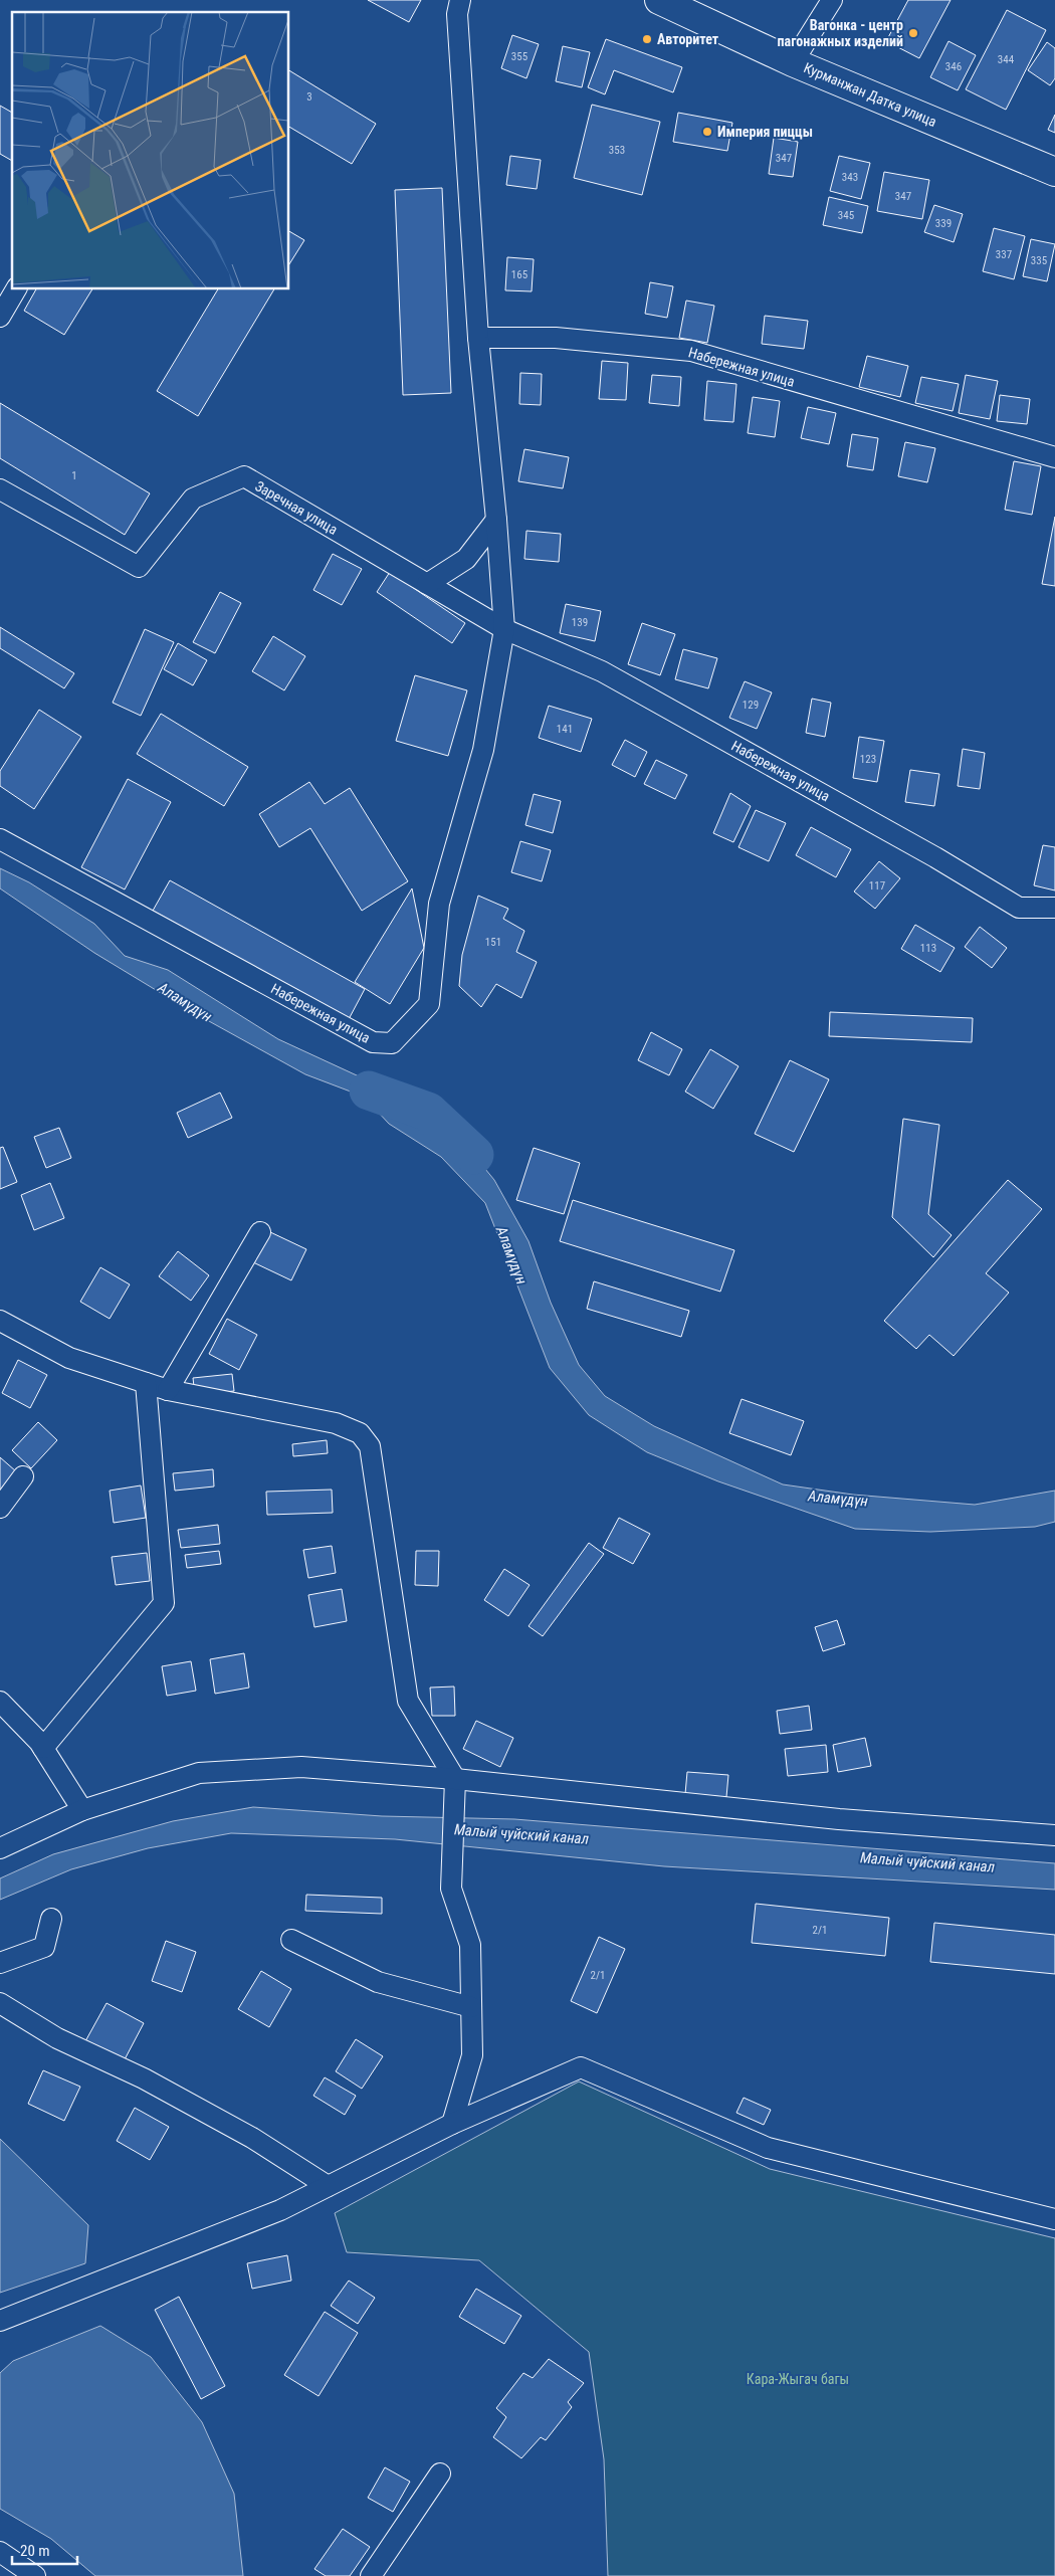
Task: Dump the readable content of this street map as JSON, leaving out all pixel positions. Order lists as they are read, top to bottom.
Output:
{
  "streets": {
    "main road": ["Курманжан Датка улица"],
    "street": ["Набережная улица", "Заречная улица"]
  },
  "crossings": [
    ["Набережная улица", "Заречная улица"]
  ],
  "water": ["Аламүдүн", "Малый чуйский канал"],
  "parks": ["Кара-Жыгач багы"],
  "places": ["Вагонка - центр пагонажных изделий", "Авторитет", "Империя пиццы"],
  "house_numbers": [
    "355",
    "344",
    "346",
    "3",
    "353",
    "347",
    "343",
    "347",
    "345",
    "339",
    "337",
    "335",
    "165",
    "1",
    "139",
    "129",
    "141",
    "123",
    "117",
    "151",
    "113",
    "2/1",
    "2/1"
  ],
  "scale_bar": "20 m"
}
